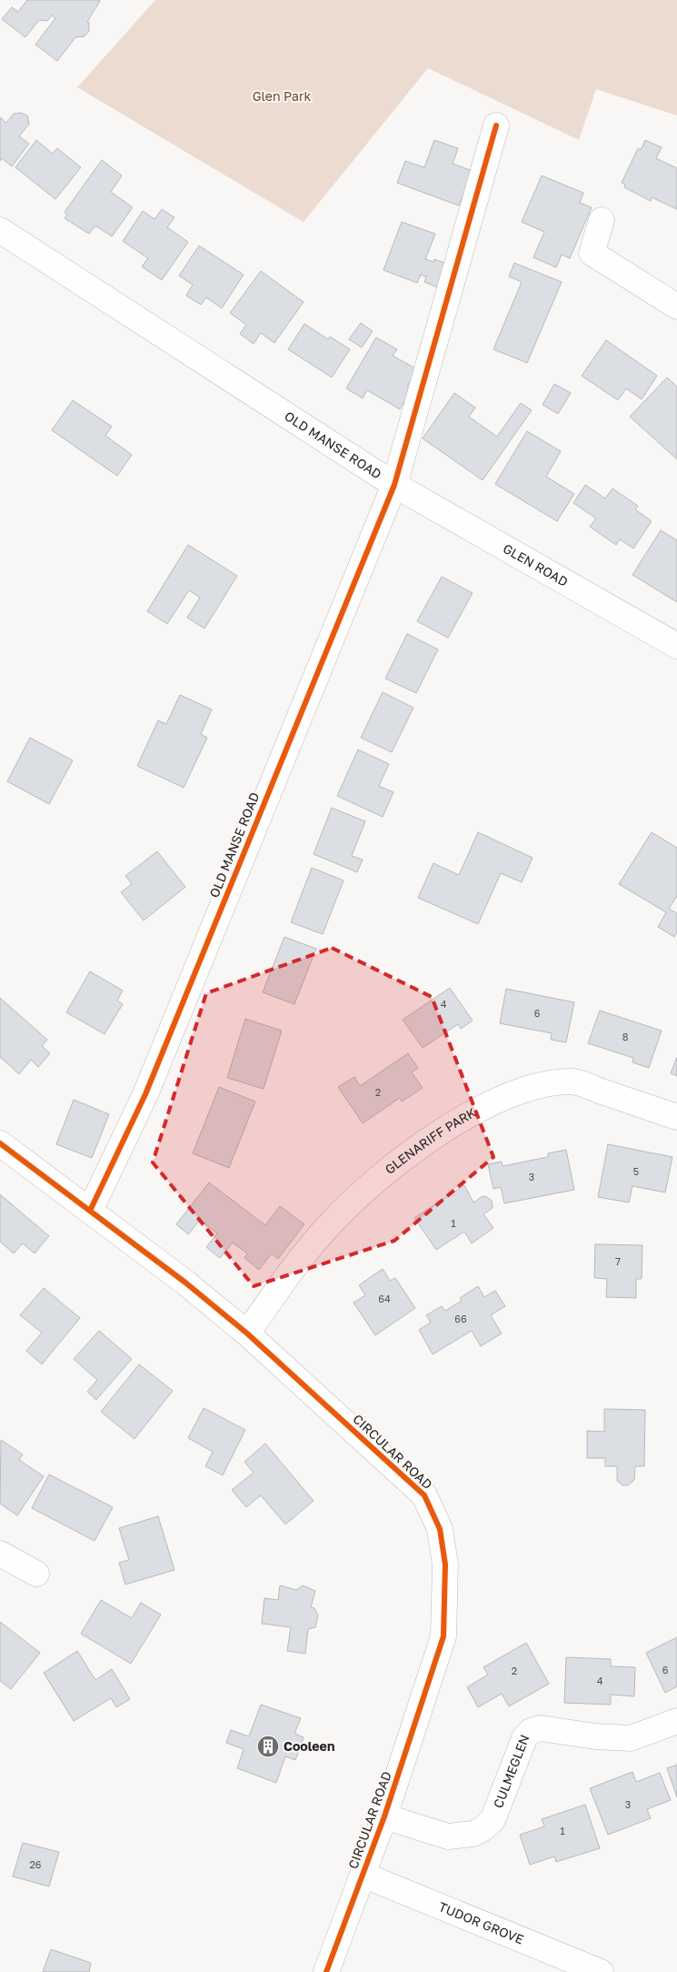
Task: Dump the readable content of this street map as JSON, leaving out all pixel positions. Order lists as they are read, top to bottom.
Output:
{
  "streets": {
    "street": [
      "OLD MANSE ROAD",
      "GLEN ROAD",
      "GLENARIFF PARK",
      "CIRCULAR ROAD",
      "CULMEGLEN",
      "TUDOR GROVE"
    ]
  },
  "crossings": [
    ["OLD MANSE ROAD", "GLEN ROAD"],
    ["OLD MANSE ROAD", "CIRCULAR ROAD"],
    ["GLENARIFF PARK", "CIRCULAR ROAD"],
    ["CIRCULAR ROAD", "CULMEGLEN"],
    ["CIRCULAR ROAD", "TUDOR GROVE"]
  ],
  "parks": ["Glen Park"],
  "places": {
    "building": ["Cooleen"]
  },
  "house_numbers": [
    "4",
    "6",
    "8",
    "2",
    "5",
    "3",
    "1",
    "7",
    "64",
    "66",
    "6",
    "2",
    "4",
    "3",
    "1",
    "26"
  ]
}
